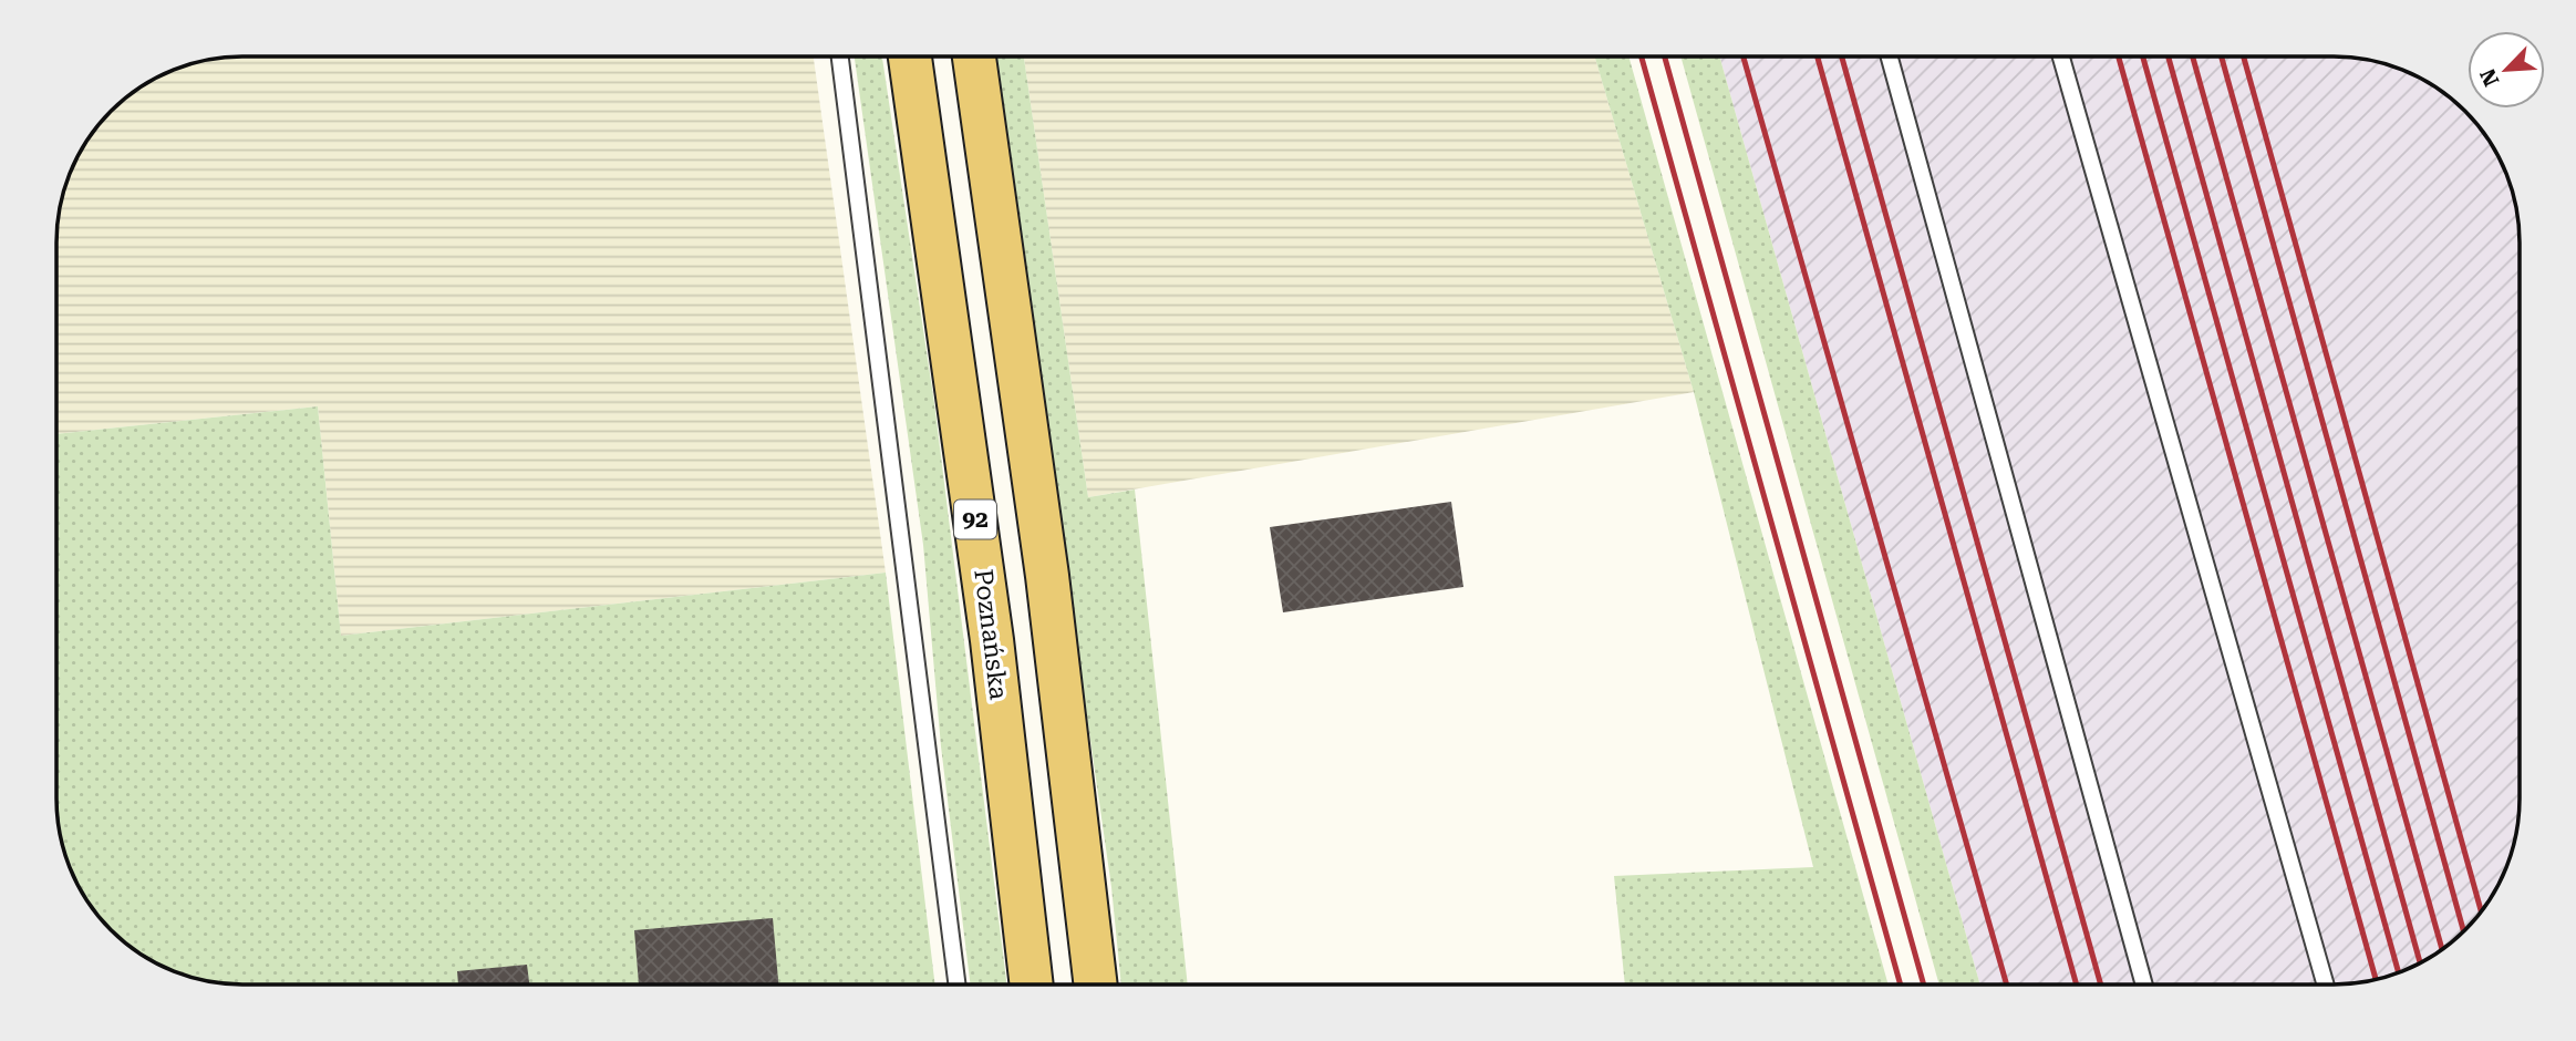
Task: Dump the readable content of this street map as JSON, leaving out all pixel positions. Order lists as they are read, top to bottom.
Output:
{
  "streets": {
    "main road": ["92", "Poznańska"]
  },
  "north": "bottom left"
}
